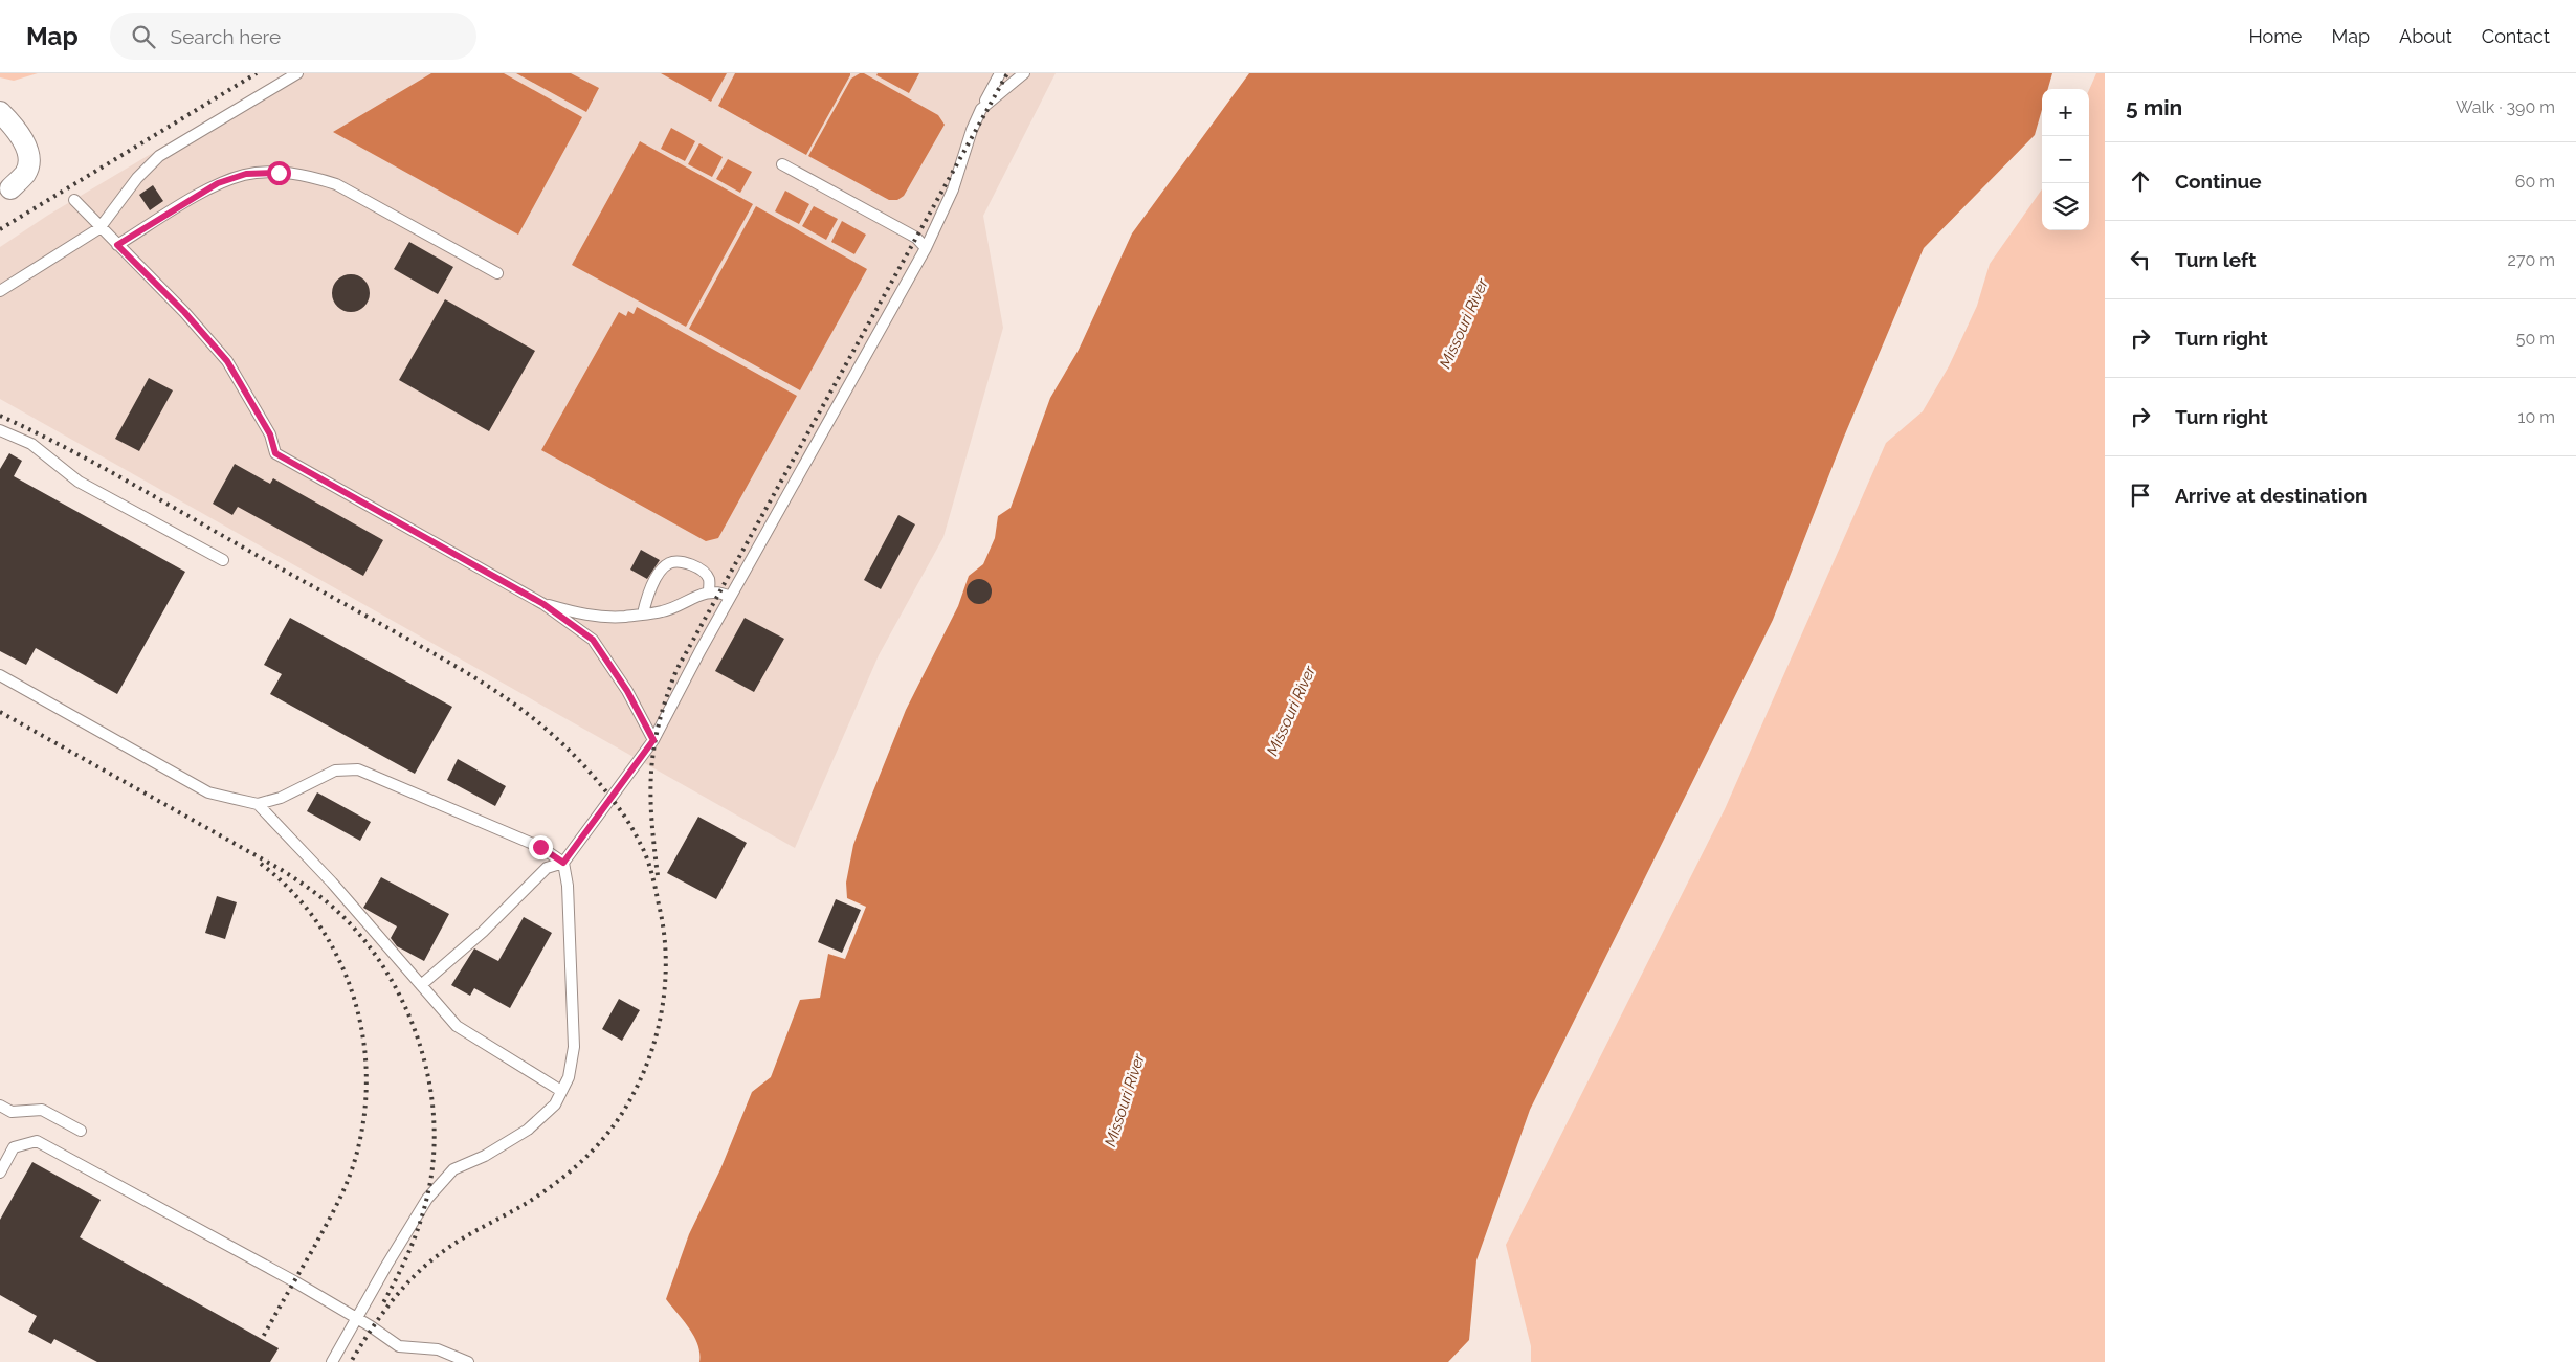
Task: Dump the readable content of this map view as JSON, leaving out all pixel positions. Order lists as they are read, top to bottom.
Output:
{
  "water": ["Missouri River"],
  "page": {
    "header": "Map",
    "search": "Search here",
    "nav": [
      "Home",
      "Map",
      "About",
      "Contact"
    ],
    "heading": ["5 min", "Walk · 390 m"],
    "map_buttons": ["+", "−"],
    "list": [
      ["Continue", "60 m"],
      ["Turn left", "270 m"],
      ["Turn right", "50 m"],
      ["Turn right", "10 m"],
      "Arrive at destination"
    ]
  }
}
